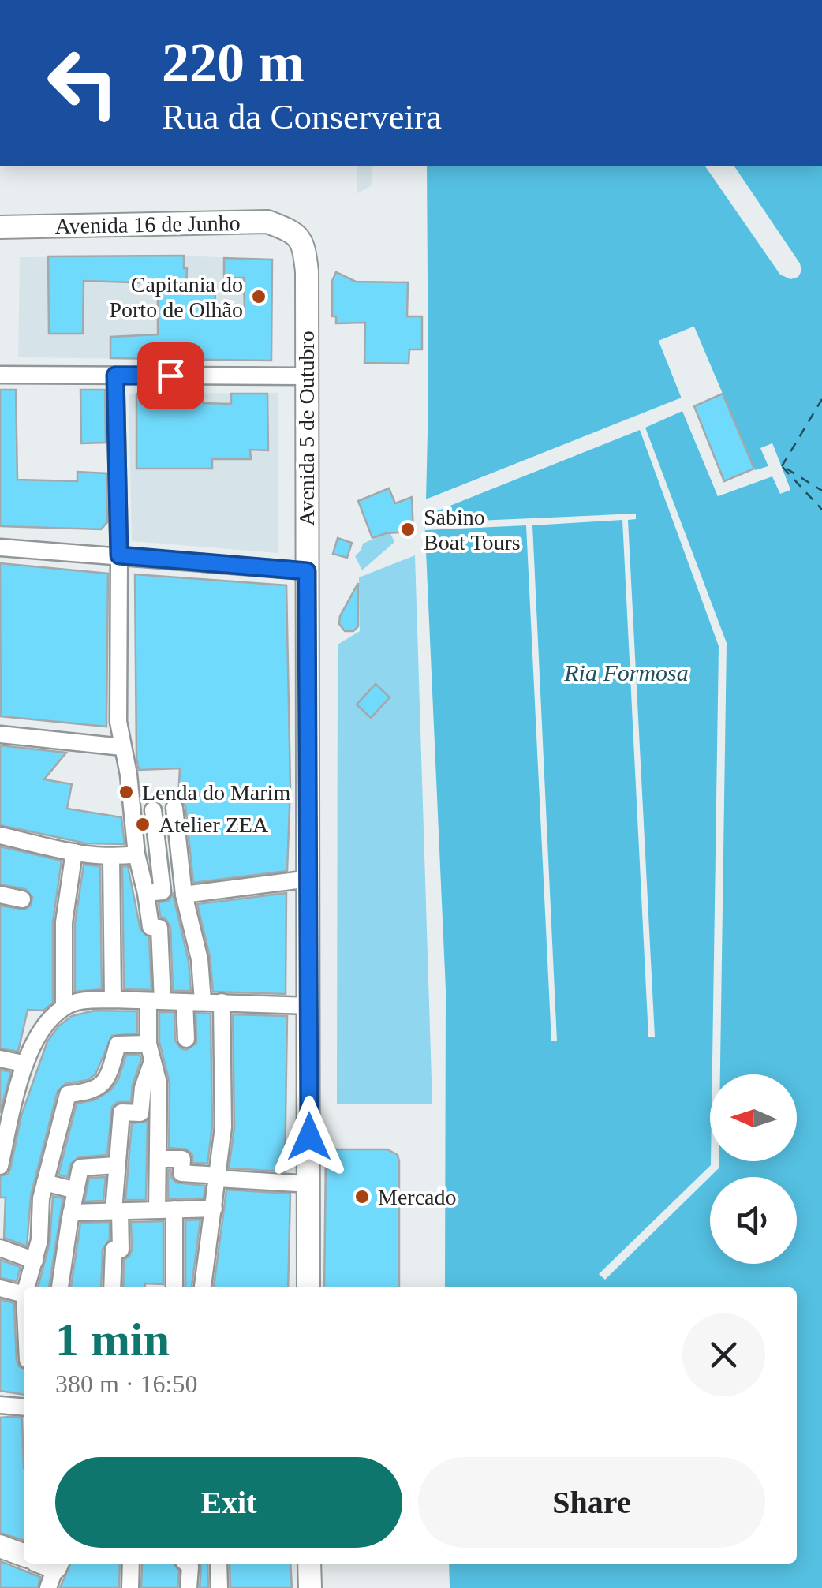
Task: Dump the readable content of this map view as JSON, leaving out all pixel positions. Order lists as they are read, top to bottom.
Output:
{
  "streets": {
    "main road": ["Avenida 16 de Junho", "Avenida 5 de Outubro"]
  },
  "crossings": [
    ["Avenida 16 de Junho", "Avenida 5 de Outubro"]
  ],
  "water": ["Ria Formosa"],
  "places": [
    "Capitania do Porto de Olhão",
    "Sabino Boat Tours",
    "Lenda do Marim",
    "Atelier ZEA",
    "Mercado"
  ],
  "north": "left",
  "page": {
    "turn": ["220 m", "Rua da Conserveira"],
    "heading": ["1 min", "380 m · 16:50"],
    "buttons": ["Exit", "Share"]
  }
}
